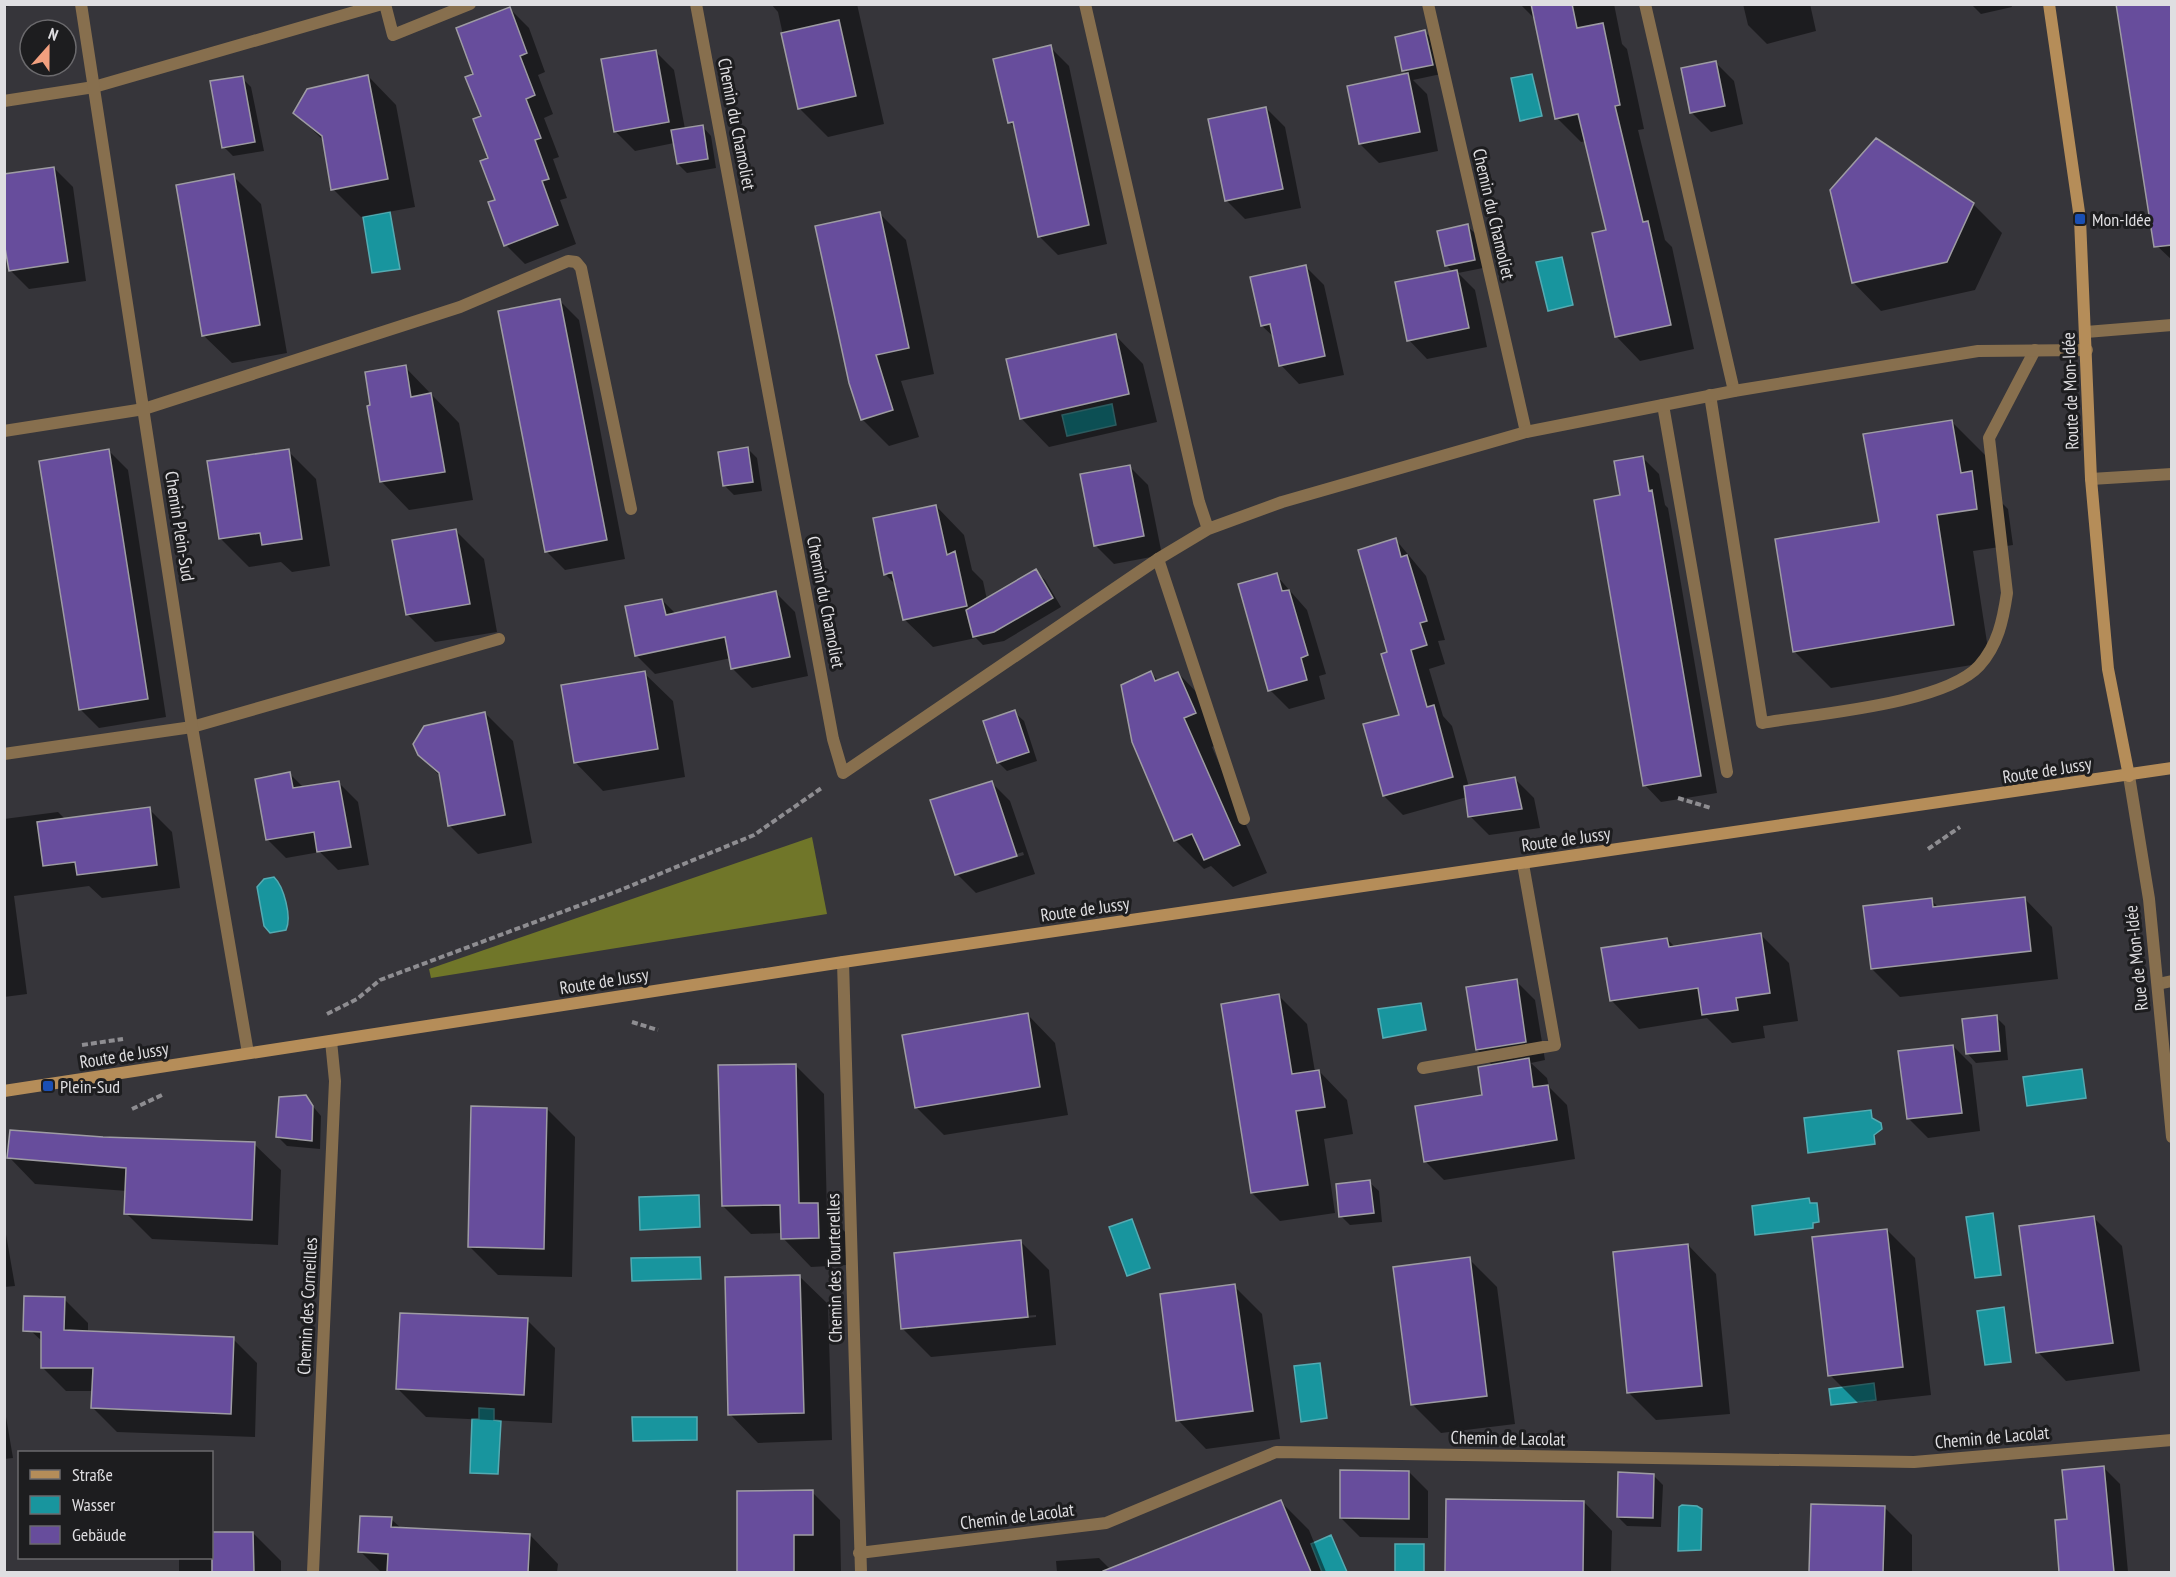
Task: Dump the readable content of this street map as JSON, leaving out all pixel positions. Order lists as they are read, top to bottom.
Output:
{
  "streets": {
    "main road": ["Route de Mon-Idée", "Route de Jussy"],
    "street": [
      "Chemin du Chamoliet",
      "Chemin Plein-Sud",
      "Rue de Mon-Idée",
      "Chemin des Tourterelles",
      "Chemin des Corneilles",
      "Chemin de Lacolat"
    ]
  },
  "crossings": [
    ["Route de Mon-Idée", "Route de Jussy"],
    ["Route de Mon-Idée", "Rue de Mon-Idée"],
    ["Chemin Plein-Sud", "Route de Jussy"],
    ["Route de Jussy", "Rue de Mon-Idée"],
    ["Route de Jussy", "Chemin des Tourterelles"],
    ["Route de Jussy", "Chemin des Corneilles"],
    ["Chemin des Tourterelles", "Chemin de Lacolat"]
  ],
  "places": {
    "transit": ["Mon-Idée", "Plein-Sud"]
  },
  "legend": ["Straße", "Wasser", "Gebäude"],
  "north": "top"
}
